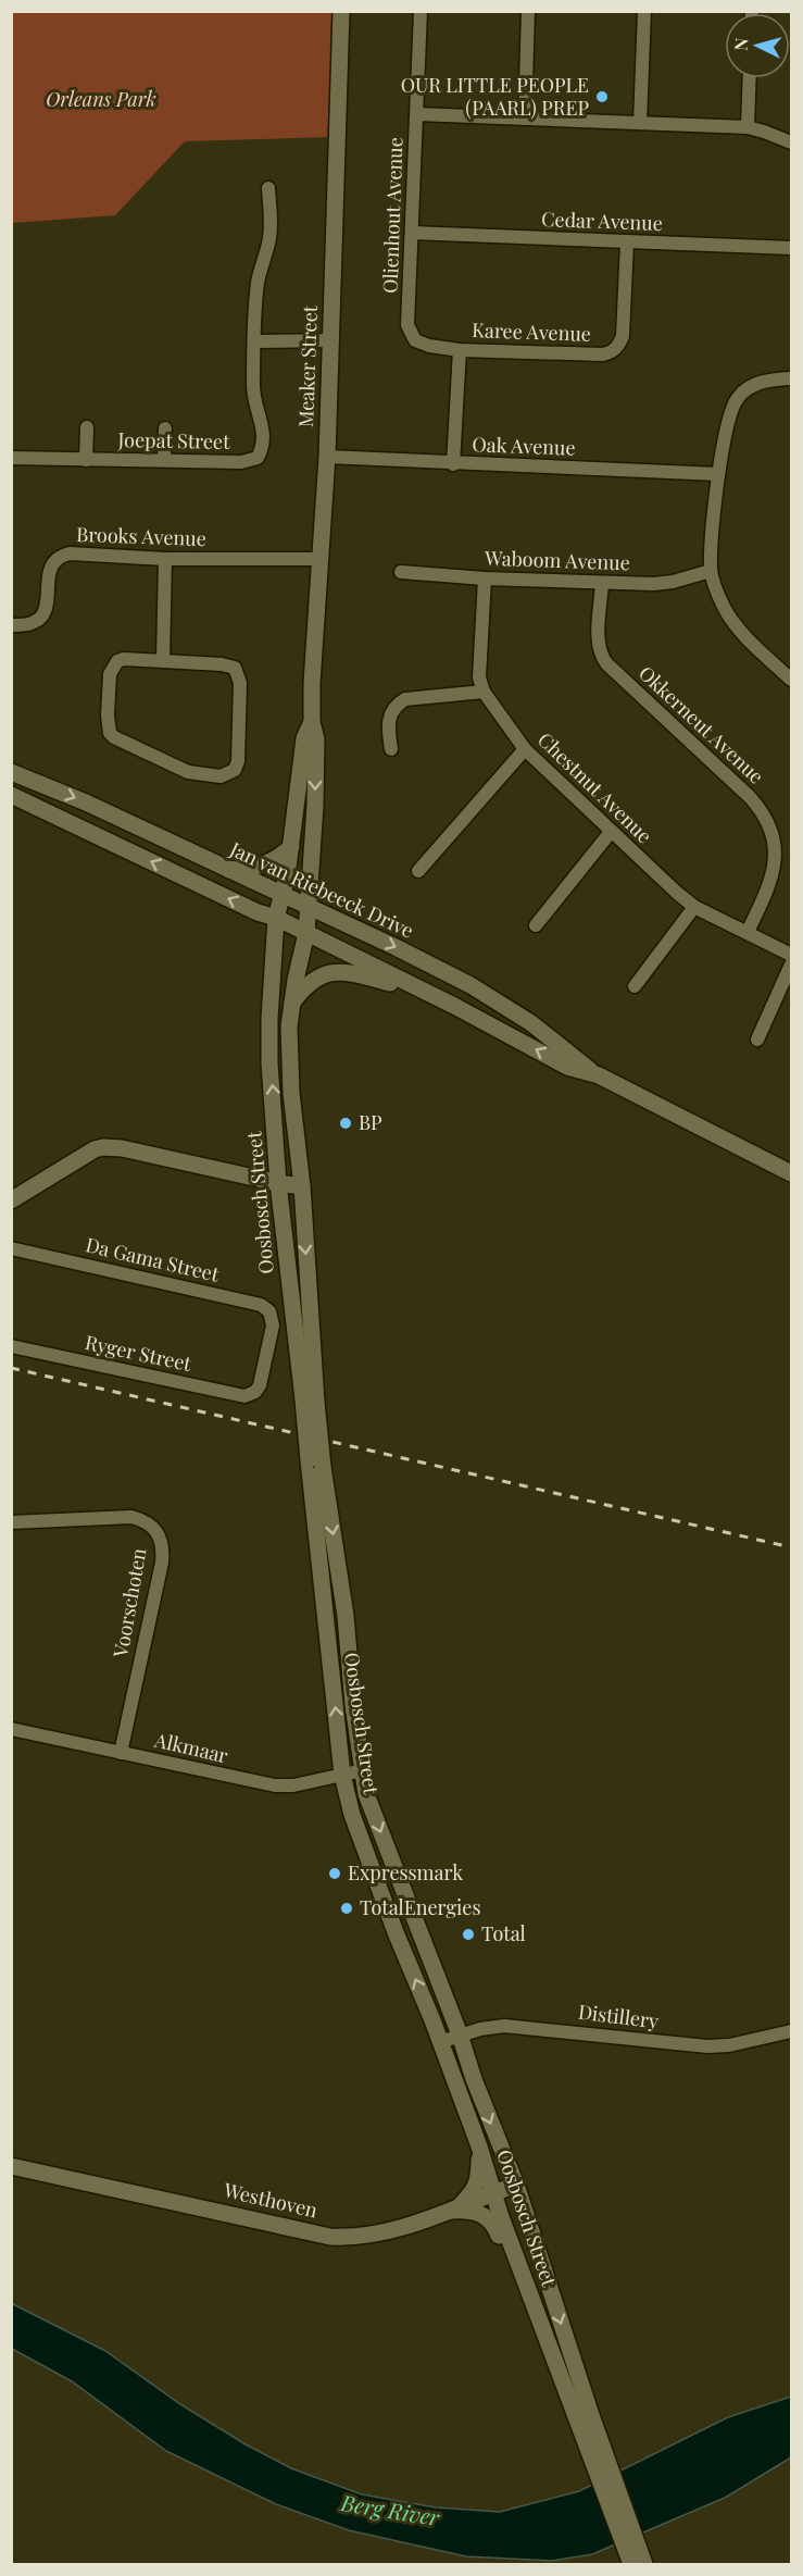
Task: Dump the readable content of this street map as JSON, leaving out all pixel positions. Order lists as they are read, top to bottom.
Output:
{
  "streets": {
    "main road": [
      "Meaker Street",
      "Jan van Riebeeck Drive",
      "Oosbosch Street",
      "Westhoven"
    ],
    "street": [
      "Olienhout Avenue",
      "Cedar Avenue",
      "Karee Avenue",
      "Joepat Street",
      "Oak Avenue",
      "Brooks Avenue",
      "Waboom Avenue",
      "Okkerneut Avenue",
      "Chestnut Avenue",
      "Da Gama Street",
      "Ryger Street",
      "Voorschoten",
      "Alkmaar",
      "Distillery"
    ]
  },
  "crossings": [
    ["Olienhout Avenue", "Cedar Avenue"],
    ["Olienhout Avenue", "Karee Avenue"],
    ["Cedar Avenue", "Karee Avenue"],
    ["Meaker Street", "Oak Avenue"],
    ["Meaker Street", "Brooks Avenue"],
    ["Meaker Street", "Jan van Riebeeck Drive"],
    ["Meaker Street", "Oosbosch Street"],
    ["Waboom Avenue", "Okkerneut Avenue"],
    ["Waboom Avenue", "Chestnut Avenue"],
    ["Okkerneut Avenue", "Chestnut Avenue"],
    ["Jan van Riebeeck Drive", "Oosbosch Street"],
    ["Oosbosch Street", "Alkmaar"],
    ["Oosbosch Street", "Distillery"],
    ["Oosbosch Street", "Westhoven"],
    ["Da Gama Street", "Ryger Street"],
    ["Voorschoten", "Alkmaar"]
  ],
  "water": ["Berg River"],
  "parks": ["Orleans Park"],
  "places": [
    "OUR LITTLE PEOPLE (PAARL) PREP",
    "BP",
    "Expressmark",
    "TotalEnergies",
    "Total"
  ],
  "north": "left"
}
